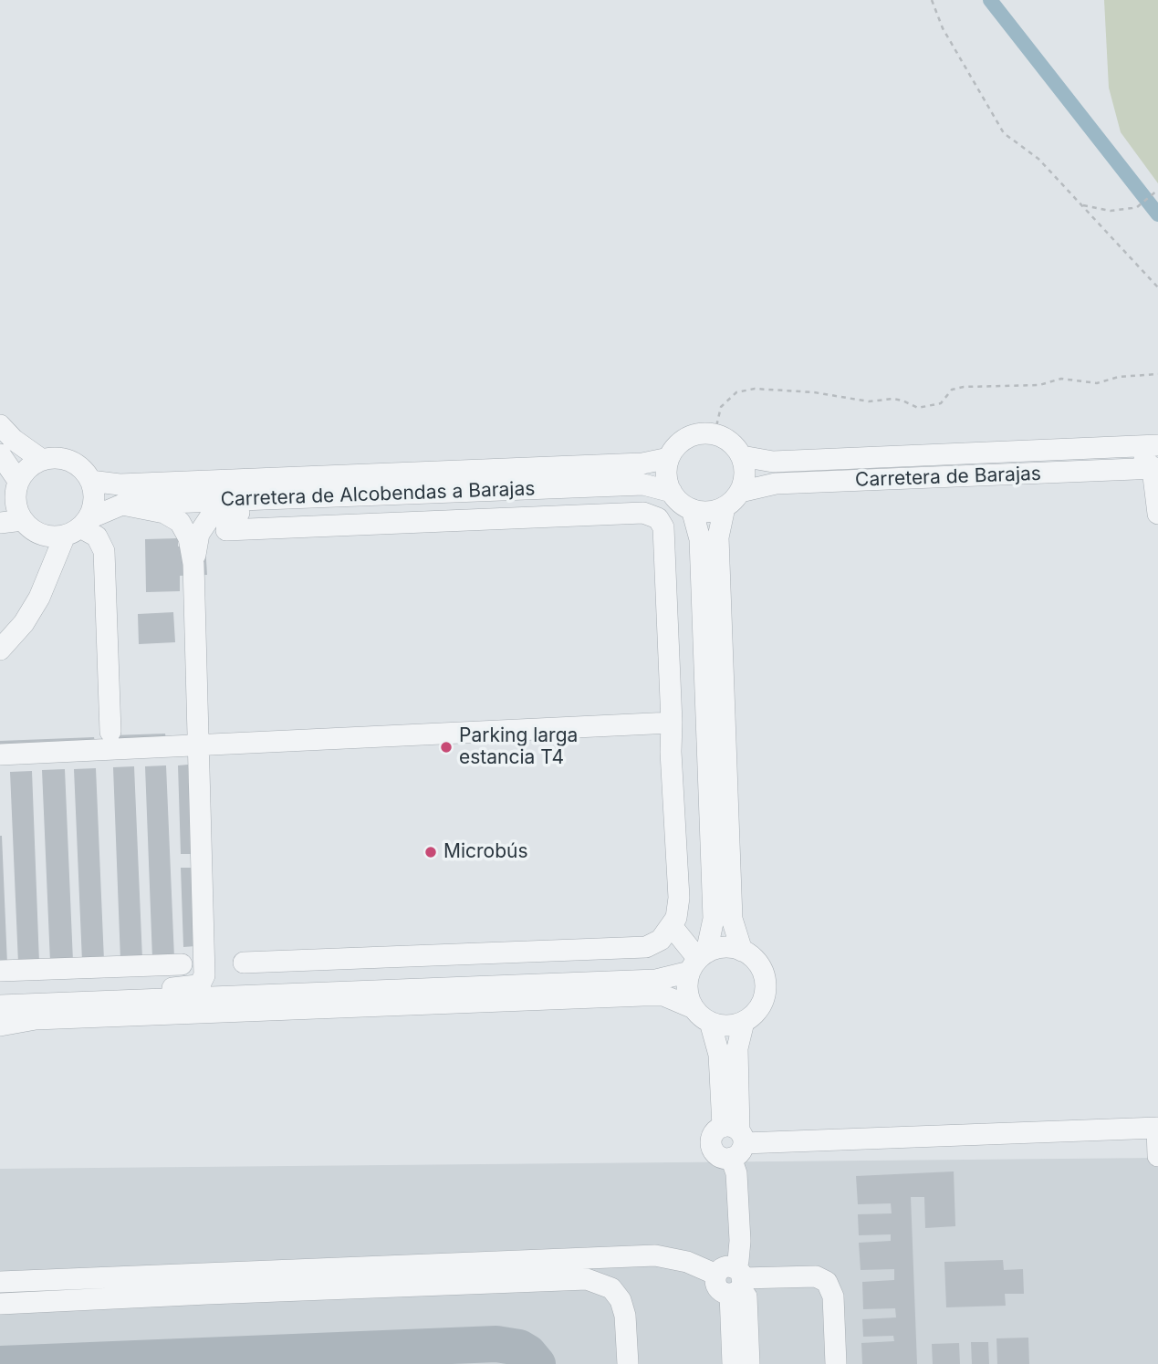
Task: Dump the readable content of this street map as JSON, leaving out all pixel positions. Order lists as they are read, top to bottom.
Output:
{
  "streets": {
    "street": ["Carretera de Barajas", "Carretera de Alcobendas a Barajas"]
  },
  "crossings": [
    ["Carretera de Barajas", "Carretera de Alcobendas a Barajas"]
  ],
  "places": ["Parking larga estancia T4", "Microbús"]
}
